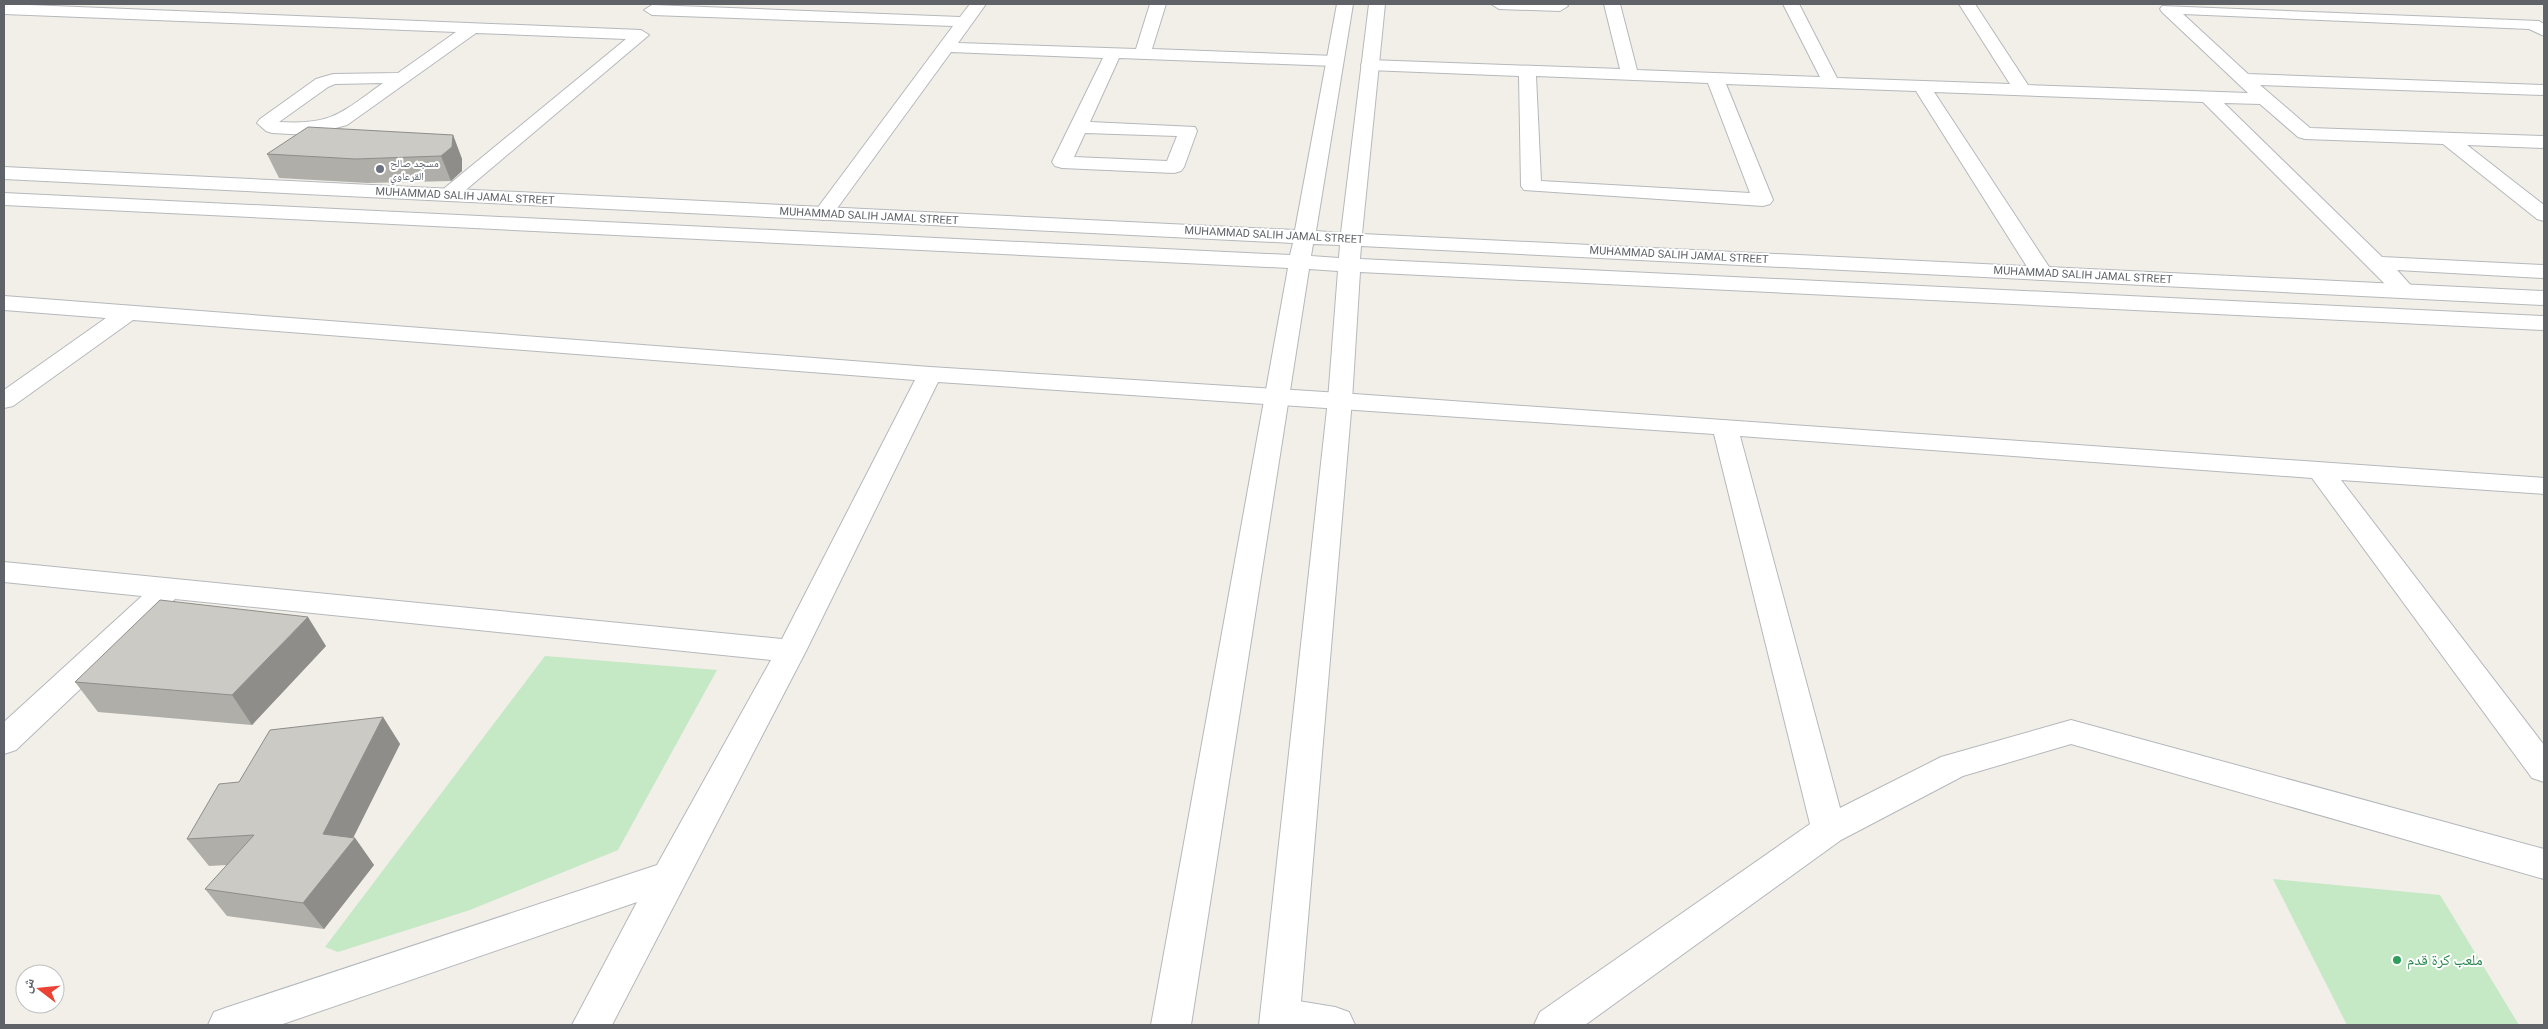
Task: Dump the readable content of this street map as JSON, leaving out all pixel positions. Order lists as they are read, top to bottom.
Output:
{
  "streets": {
    "street": ["MUHAMMAD SALIH JAMAL STREET"]
  },
  "places": ["مسجد صالح القرعاوي", "ملعب كرة قدم"],
  "north": "left"
}
